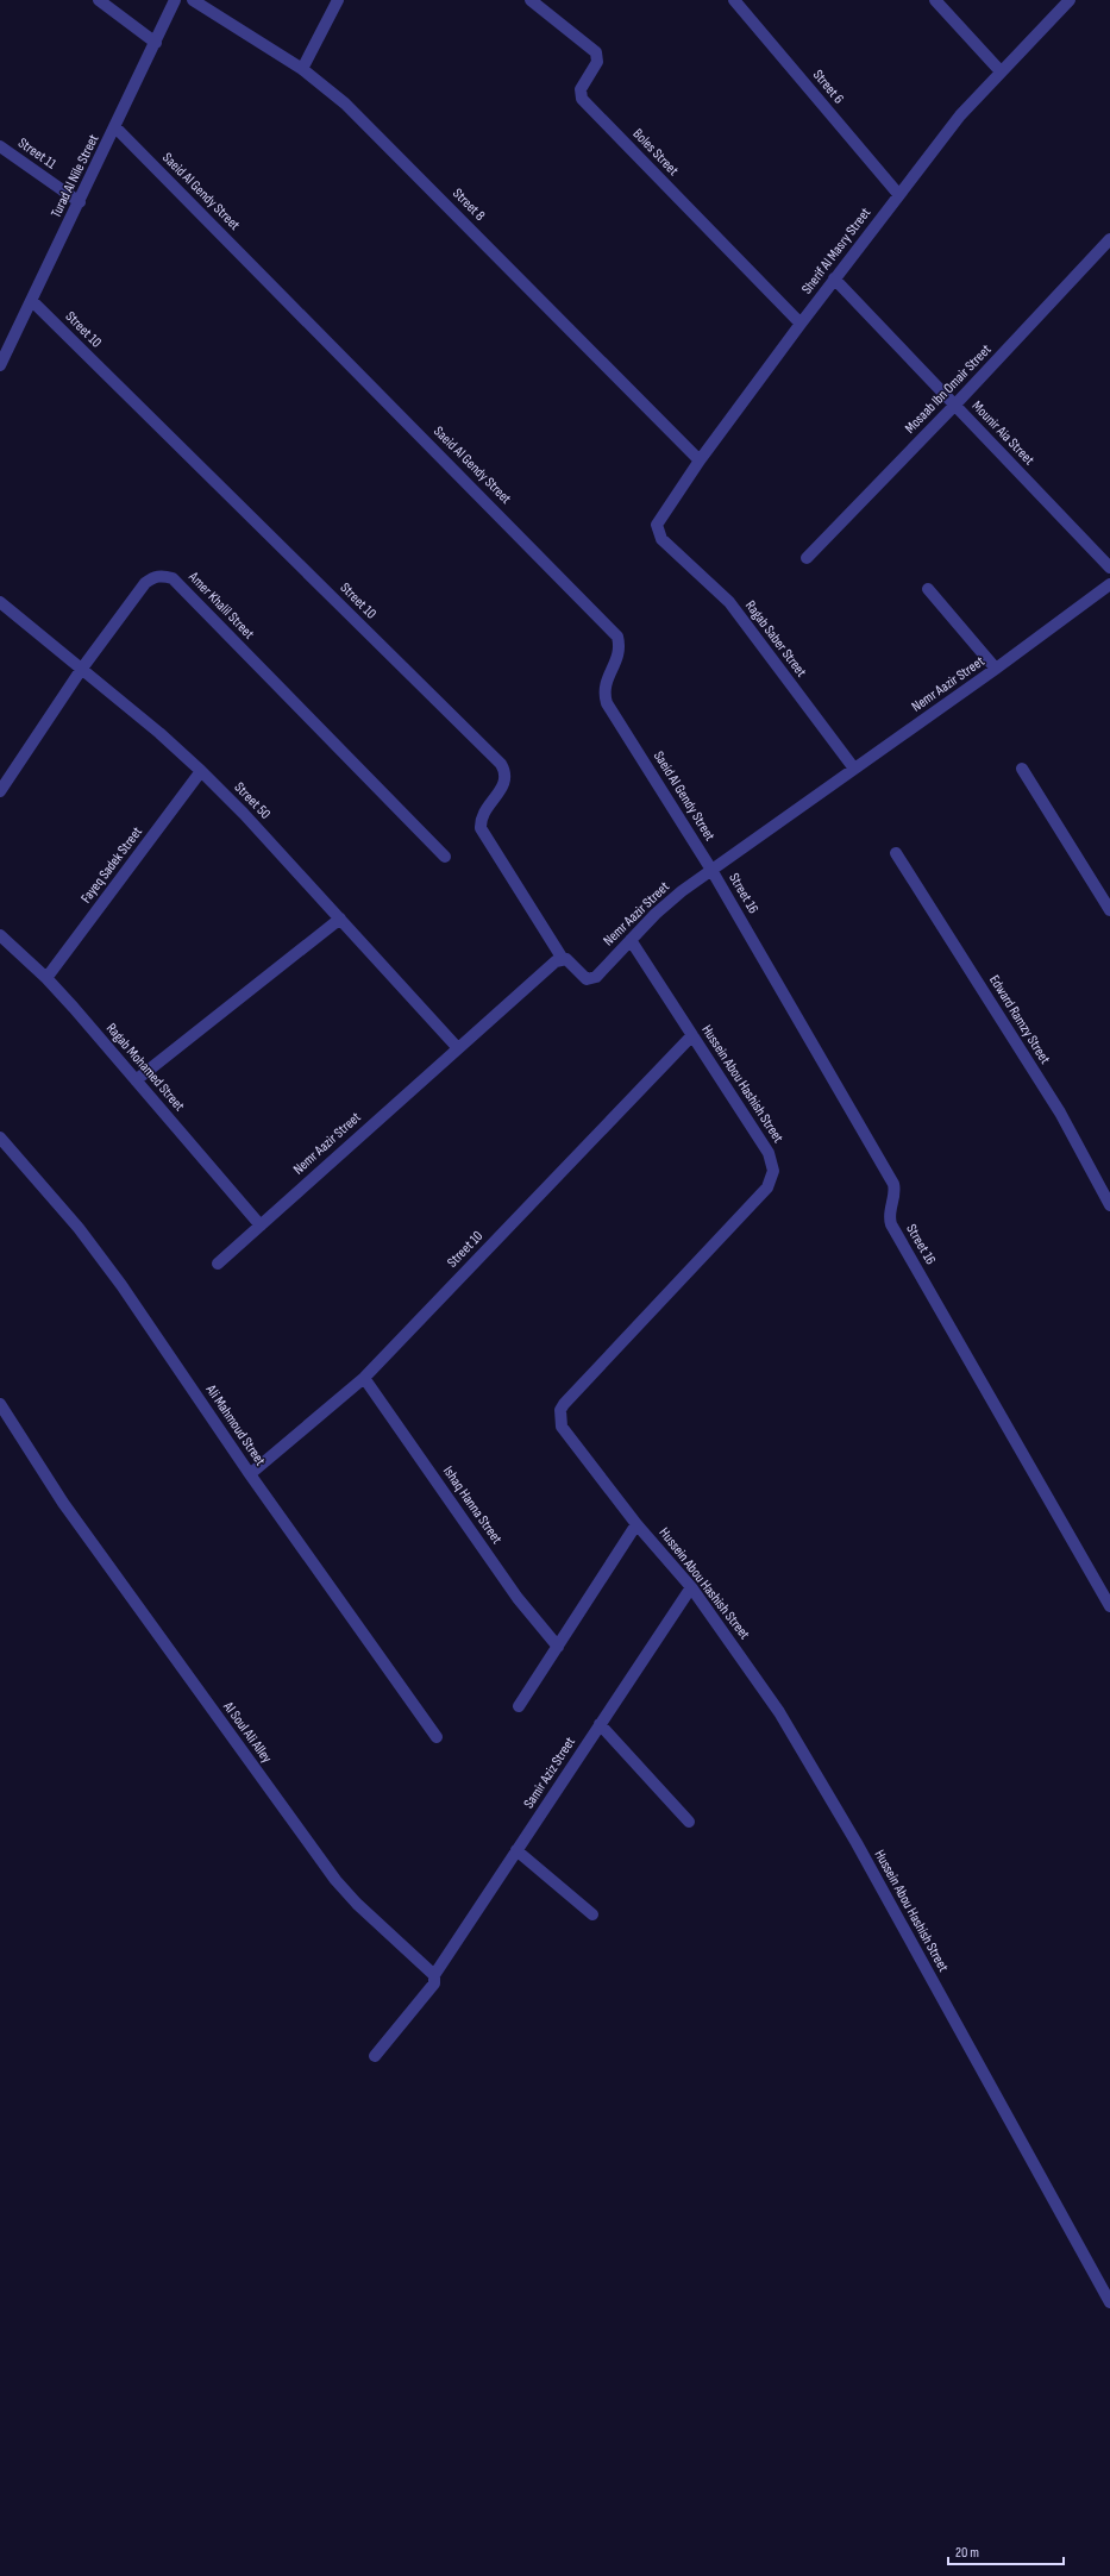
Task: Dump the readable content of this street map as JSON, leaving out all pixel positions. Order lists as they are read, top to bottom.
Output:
{
  "streets": {
    "street": [
      "Street 6",
      "Boles Street",
      "Street 11",
      "Turad Al Nile Street",
      "Saeid Al Gendy Street",
      "Street 8",
      "Sherif Al Masry Street",
      "Street 10",
      "Mosaab Ibn Omair Street",
      "Mounir Aia Street",
      "Amer Khalil Street",
      "Ragab Saber Street",
      "Nemr Aazir Street",
      "Street 50",
      "Fayeq Sadek Street",
      "Street 16",
      "Edward Ramzy Street",
      "Ragab Mohamed Street",
      "Hussein Abou Hashish Street",
      "Ali Mahmoud Street",
      "Ishaq Hanna Street",
      "Al Soul Ali Alley",
      "Samir Aziz Street"
    ]
  },
  "crossings": [
    ["Street 6", "Sherif Al Masry Street"],
    ["Boles Street", "Sherif Al Masry Street"],
    ["Street 11", "Turad Al Nile Street"],
    ["Turad Al Nile Street", "Saeid Al Gendy Street"],
    ["Turad Al Nile Street", "Street 10"],
    ["Saeid Al Gendy Street", "Nemr Aazir Street"],
    ["Saeid Al Gendy Street", "Street 16"],
    ["Street 8", "Sherif Al Masry Street"],
    ["Sherif Al Masry Street", "Mounir Aia Street"],
    ["Sherif Al Masry Street", "Ragab Saber Street"],
    ["Street 10", "Nemr Aazir Street"],
    ["Street 10", "Hussein Abou Hashish Street"],
    ["Street 10", "Ali Mahmoud Street"],
    ["Street 10", "Ishaq Hanna Street"],
    ["Mosaab Ibn Omair Street", "Mounir Aia Street"],
    ["Amer Khalil Street", "Street 50"],
    ["Ragab Saber Street", "Nemr Aazir Street"],
    ["Nemr Aazir Street", "Street 50"],
    ["Nemr Aazir Street", "Street 16"],
    ["Nemr Aazir Street", "Ragab Mohamed Street"],
    ["Nemr Aazir Street", "Hussein Abou Hashish Street"],
    ["Street 50", "Fayeq Sadek Street"],
    ["Fayeq Sadek Street", "Ragab Mohamed Street"],
    ["Hussein Abou Hashish Street", "Samir Aziz Street"],
    ["Al Soul Ali Alley", "Samir Aziz Street"]
  ],
  "scale_bar": "20 m"
}
